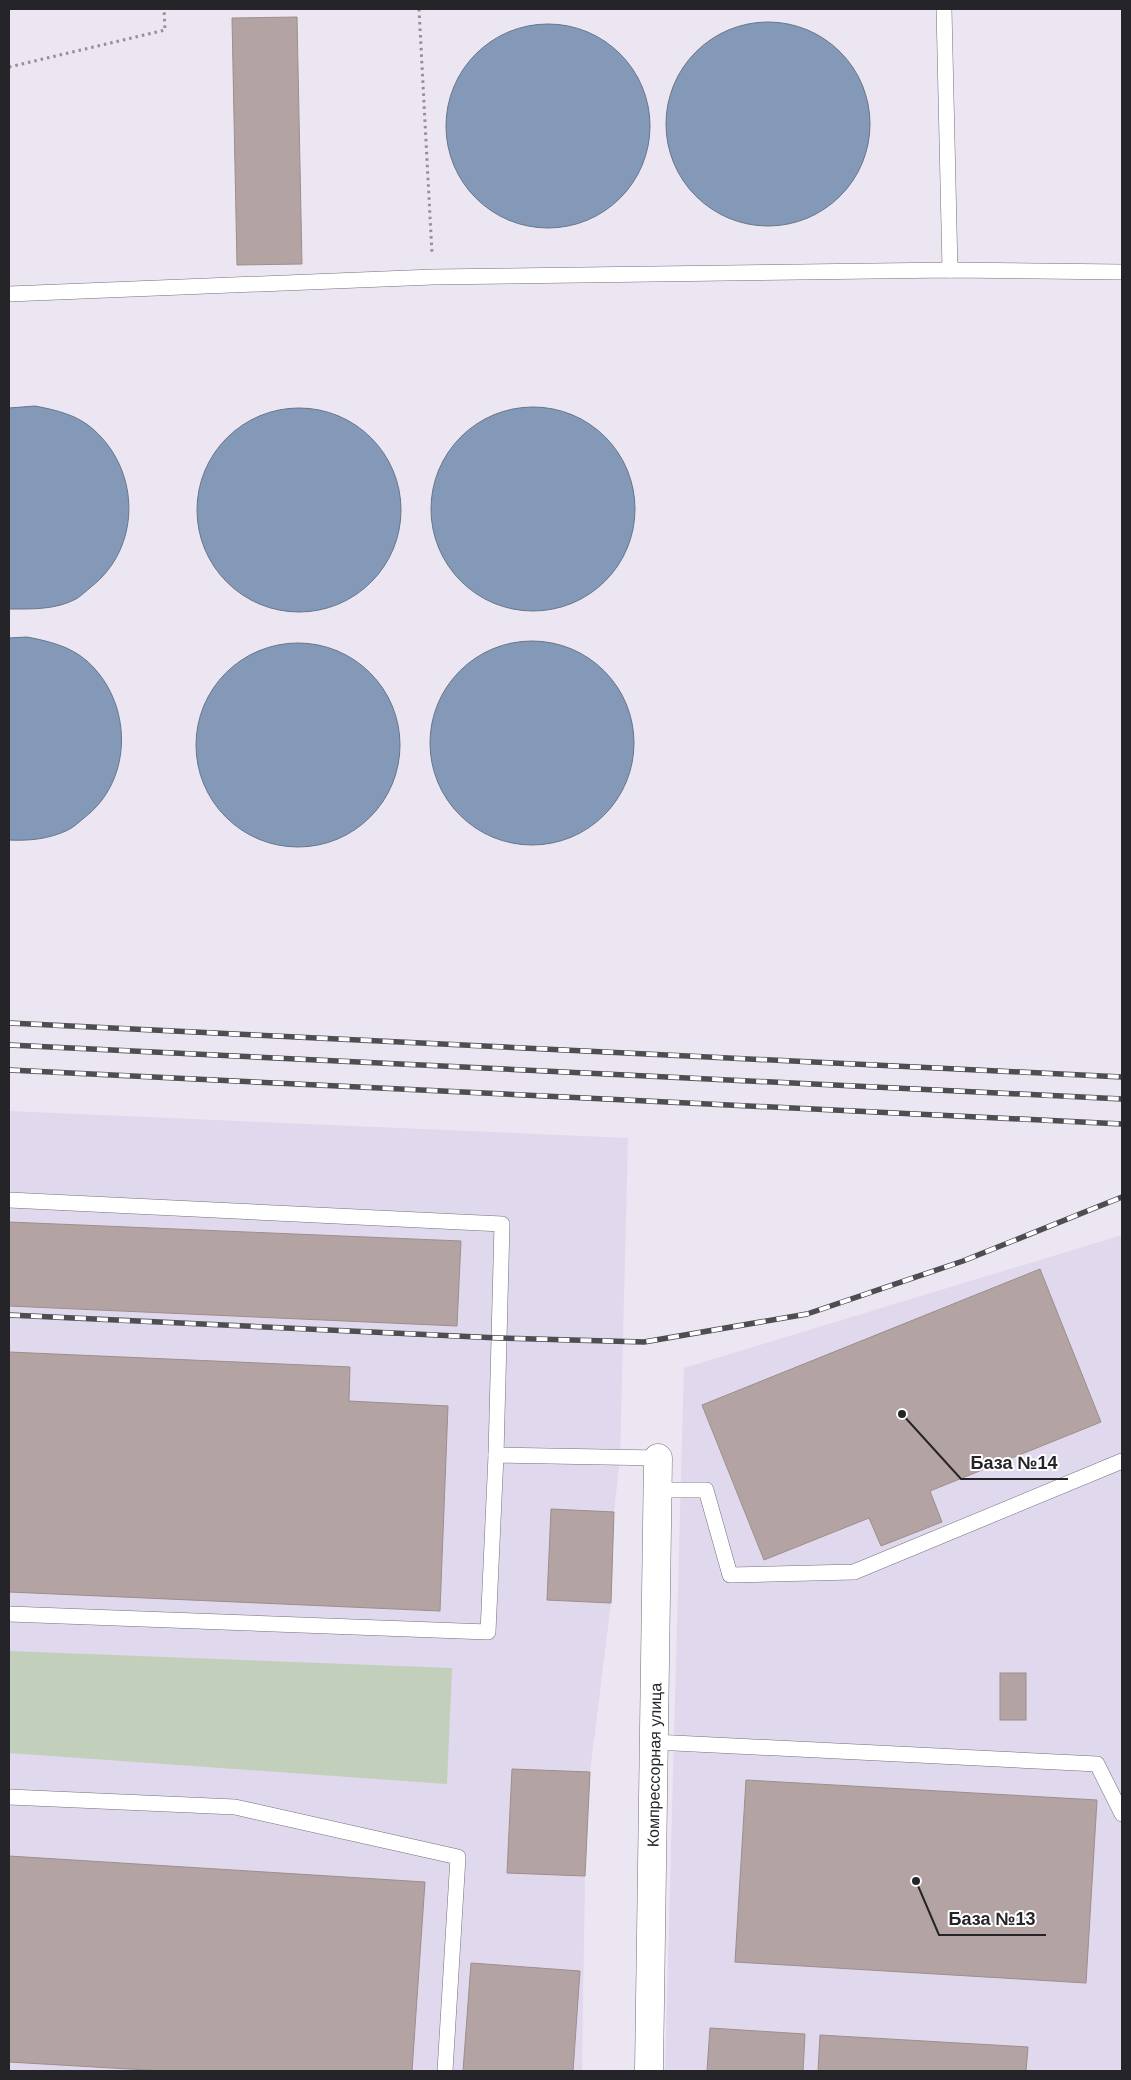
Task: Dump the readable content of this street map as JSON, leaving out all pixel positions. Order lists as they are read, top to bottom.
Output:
{
  "streets": {
    "street": ["Компрессорная улица"]
  },
  "places": ["База №14", "База №13"]
}
